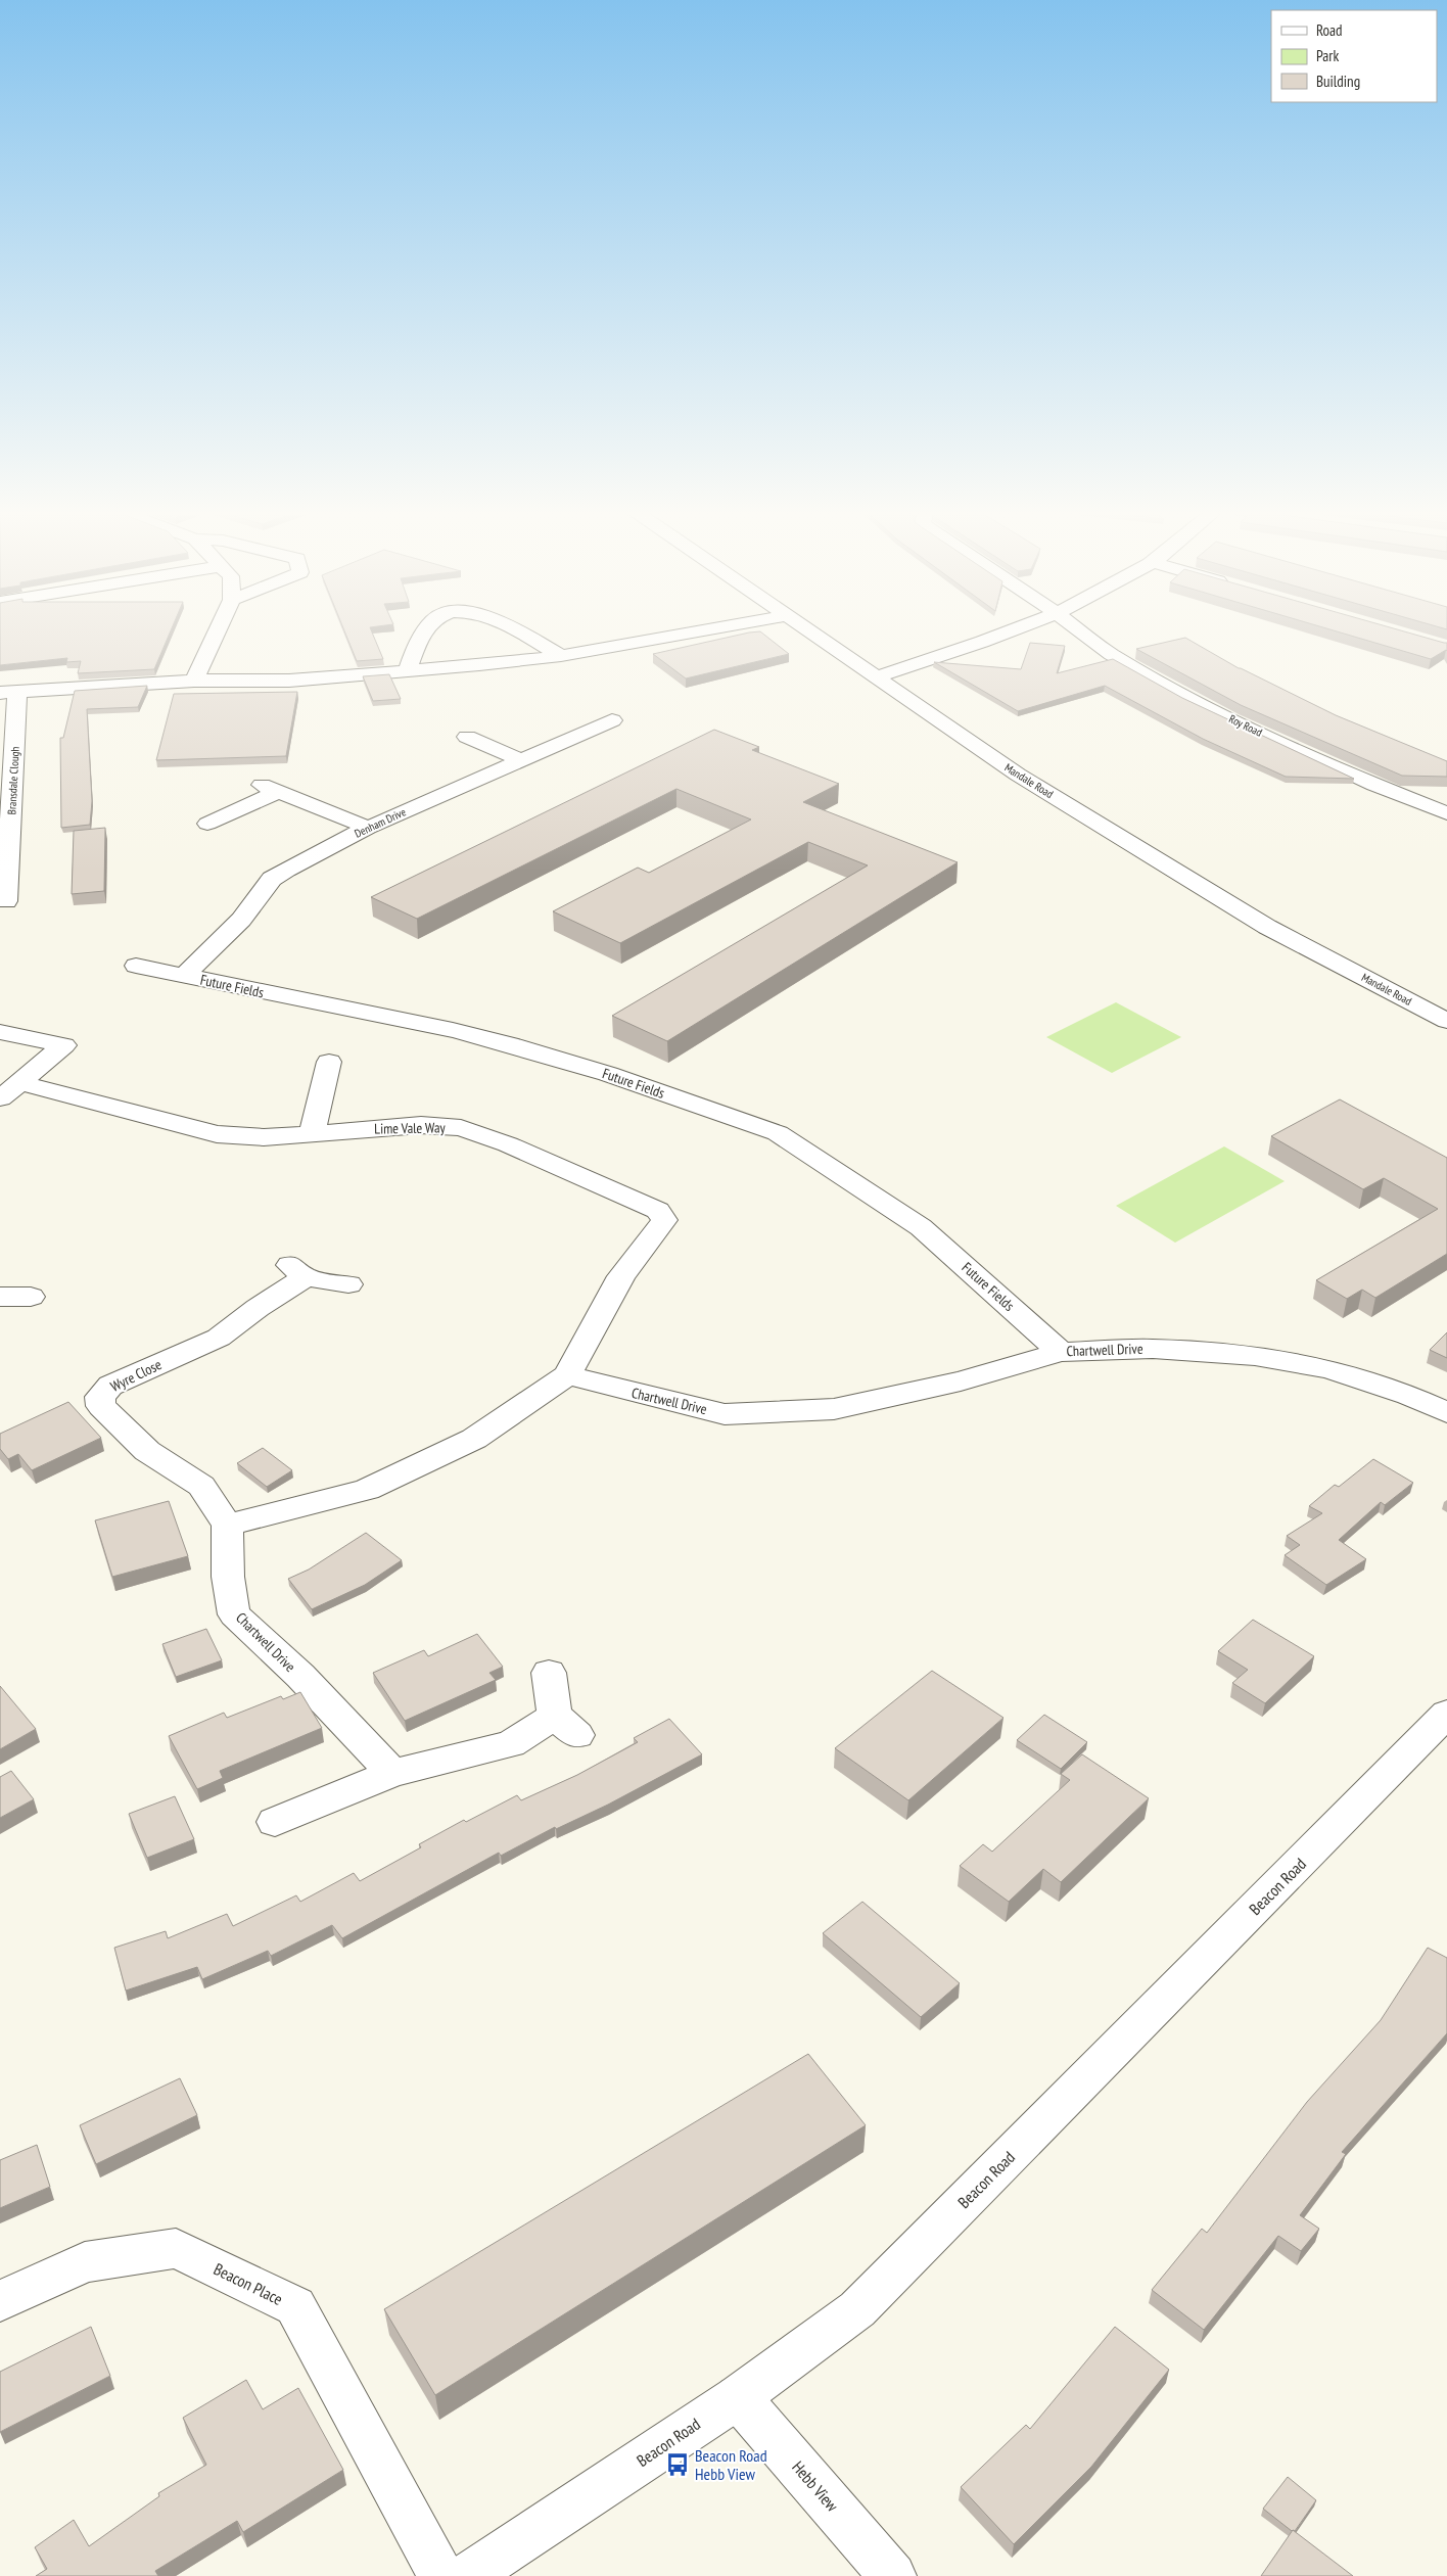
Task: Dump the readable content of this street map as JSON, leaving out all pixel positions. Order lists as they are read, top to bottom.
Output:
{
  "streets": {
    "street": [
      "Roy Road",
      "Bransdale Clough",
      "Mandale Road",
      "Denham Drive",
      "Future Fields",
      "Lime Vale Way",
      "Chartwell Drive",
      "Wyre Close",
      "Beacon Road",
      "Beacon Place",
      "Hebb View"
    ]
  },
  "crossings": [
    ["Denham Drive", "Future Fields"],
    ["Future Fields", "Chartwell Drive"],
    ["Lime Vale Way", "Chartwell Drive"],
    ["Chartwell Drive", "Wyre Close"],
    ["Beacon Road", "Hebb View"]
  ],
  "places": {
    "bus stop": ["Beacon Road Hebb View"]
  },
  "legend": ["Road", "Park", "Building"]
}
